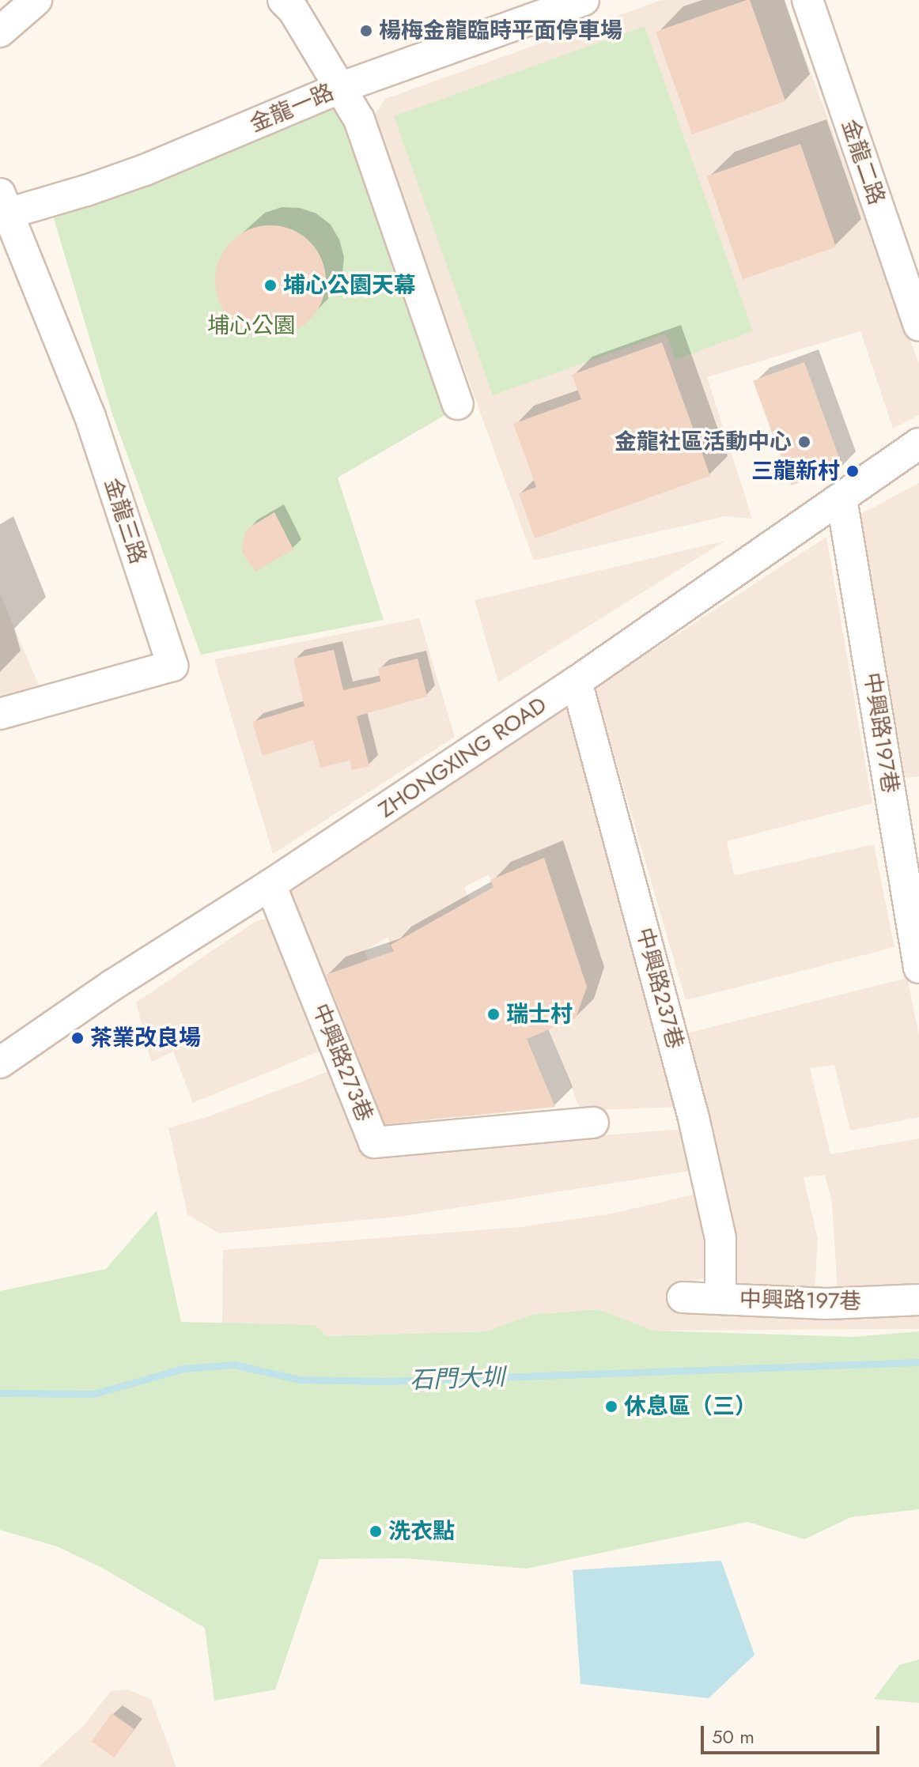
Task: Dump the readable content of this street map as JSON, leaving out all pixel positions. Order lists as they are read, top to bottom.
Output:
{
  "streets": {
    "street": [
      "金龍一路",
      "金龍二路",
      "金龍三路",
      "中興路197巷",
      "ZHONGXING ROAD",
      "中興路237巷",
      "中興路273巷"
    ]
  },
  "crossings": [
    ["金龍一路", "金龍三路"],
    ["中興路197巷", "ZHONGXING ROAD"],
    ["中興路197巷", "中興路237巷"],
    ["ZHONGXING ROAD", "中興路237巷"],
    ["ZHONGXING ROAD", "中興路273巷"]
  ],
  "water": ["石門大圳"],
  "parks": ["埔心公園"],
  "places": [
    "楊梅金龍臨時平面停車場",
    "埔心公園天幕",
    "金龍社區活動中心",
    "三龍新村",
    "瑞士村",
    "茶業改良場",
    "休息區（三）",
    "洗衣點"
  ],
  "scale_bar": "50 m"
}
